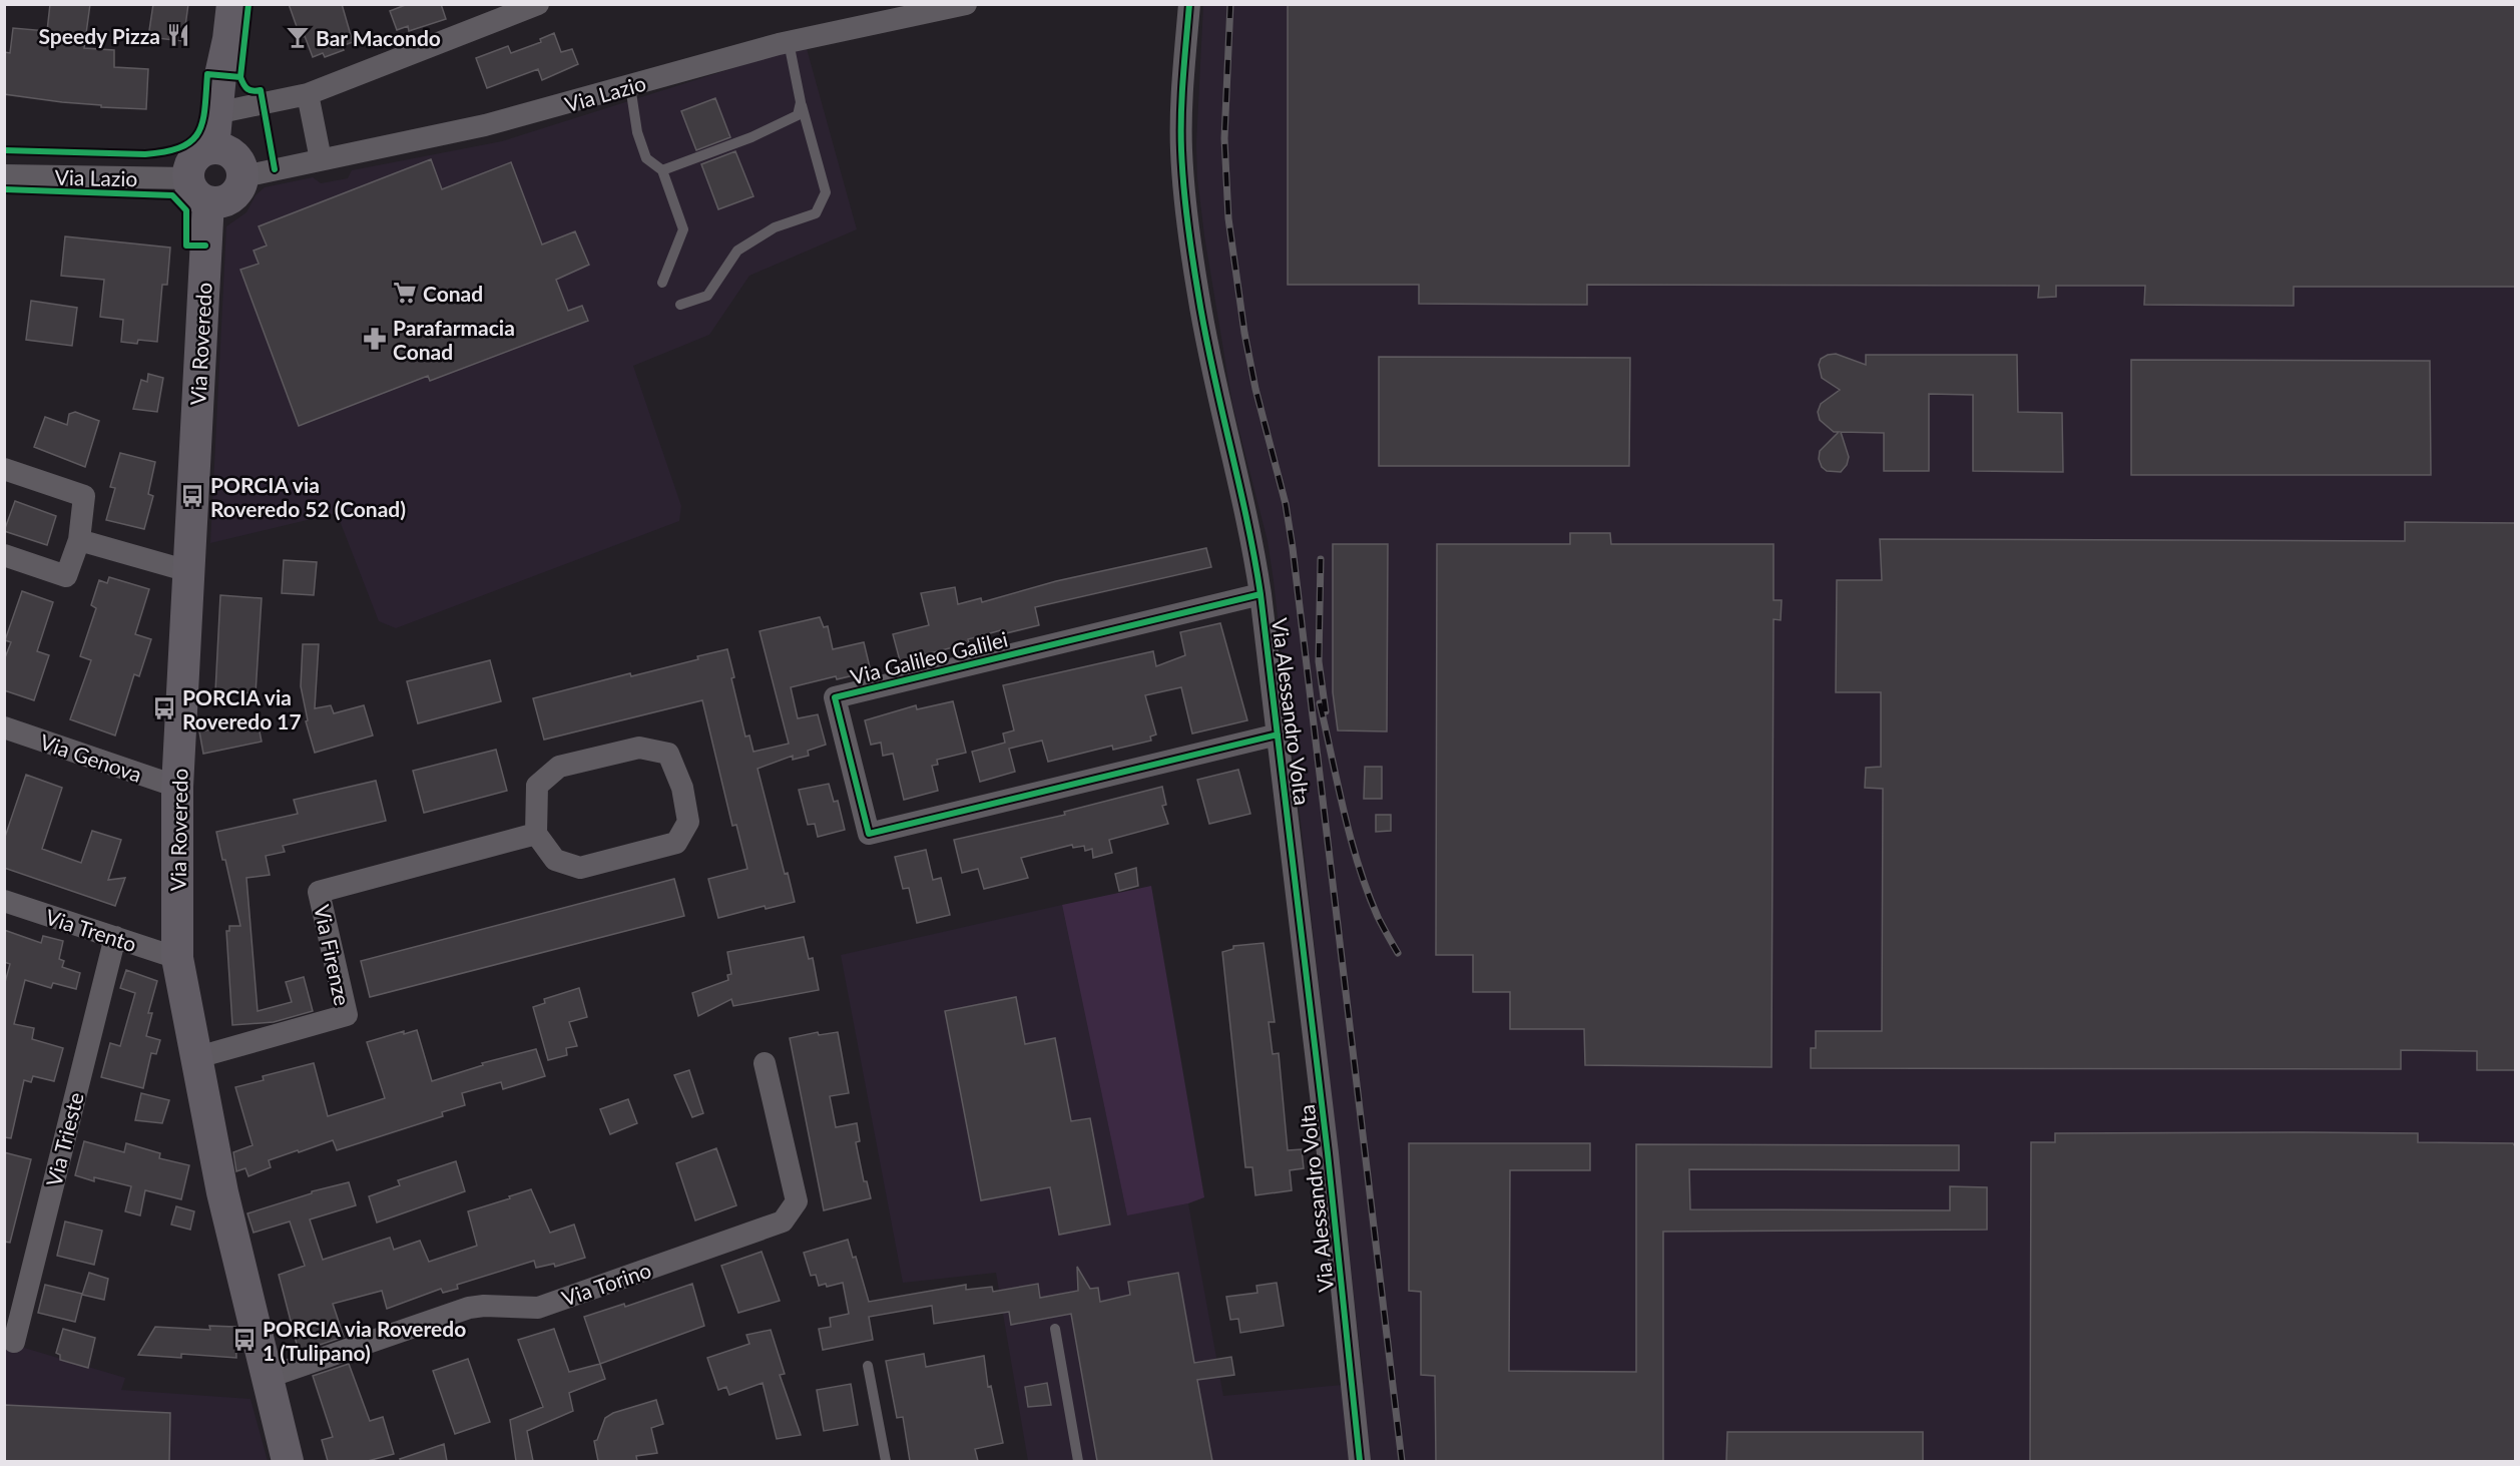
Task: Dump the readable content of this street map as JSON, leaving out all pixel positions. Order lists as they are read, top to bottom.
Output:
{
  "streets": {
    "main road": ["Via Roveredo"],
    "street": [
      "Via Lazio",
      "Via Galileo Galilei",
      "Via Alessandro Volta",
      "Via Genova",
      "Via Trento",
      "Via Firenze",
      "Via Trieste",
      "Via Torino"
    ]
  },
  "crossings": [
    ["Via Lazio", "Via Roveredo"],
    ["Via Roveredo", "Via Genova"],
    ["Via Roveredo", "Via Trento"],
    ["Via Roveredo", "Via Firenze"],
    ["Via Roveredo", "Via Torino"],
    ["Via Galileo Galilei", "Via Alessandro Volta"],
    ["Via Trento", "Via Trieste"]
  ],
  "places": {
    "restaurant": ["Speedy Pizza"],
    "bar": ["Bar Macondo"],
    "supermarket": ["Conad"],
    "pharmacy": ["Parafarmacia Conad"],
    "bus stop": ["PORCIA via Roveredo 52 (Conad)", "PORCIA via Roveredo 17", "PORCIA via Roveredo 1 (Tulipano)"]
  }
}
